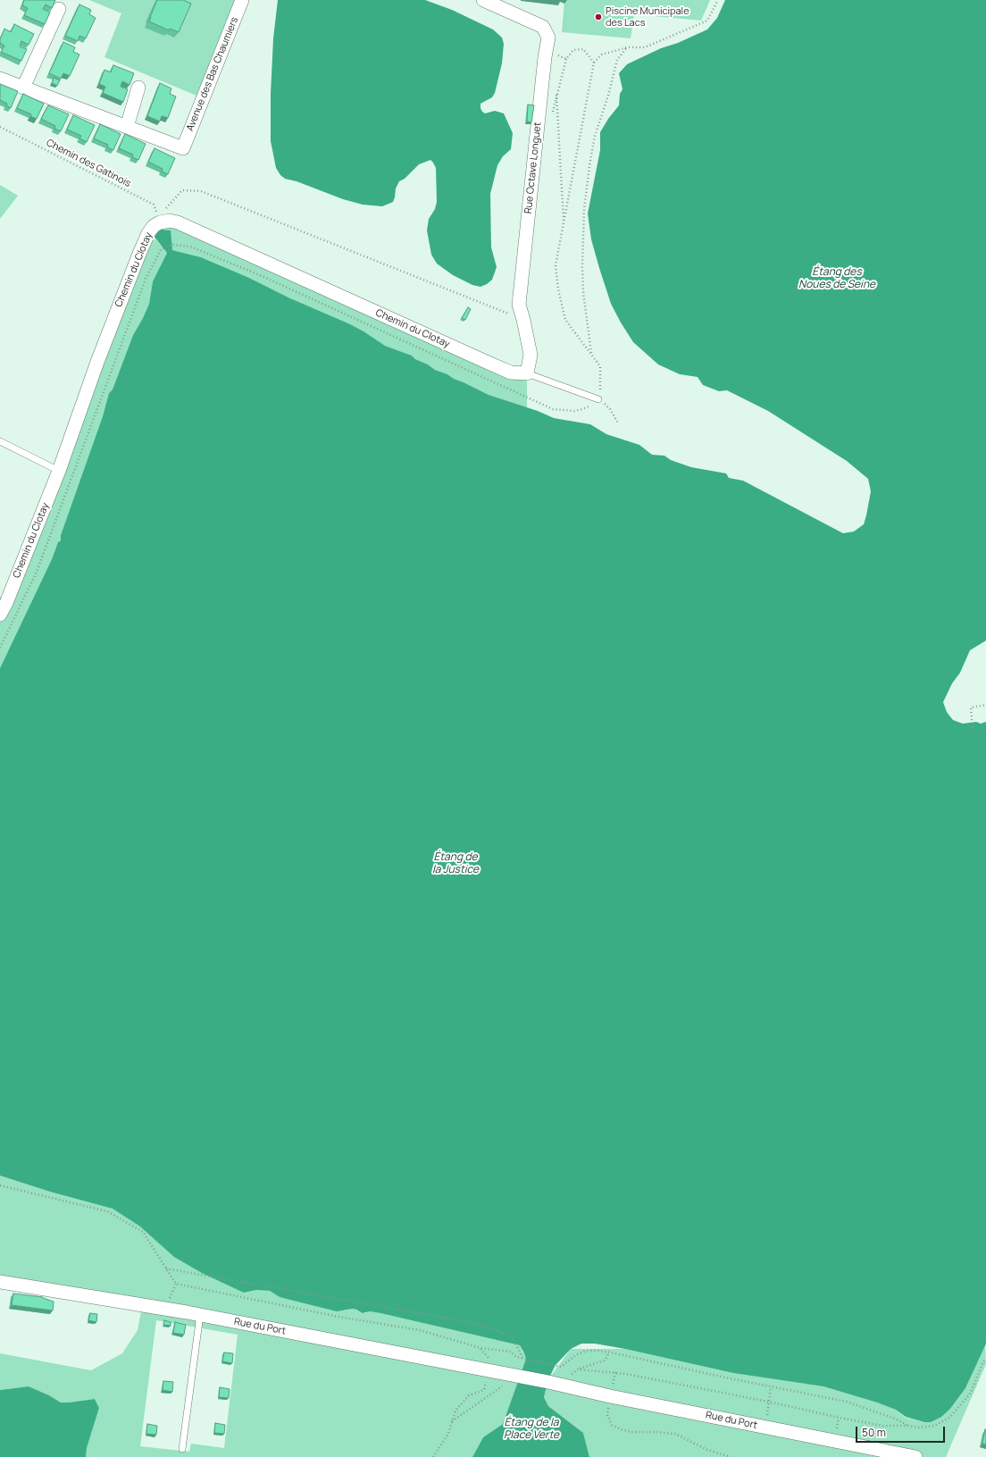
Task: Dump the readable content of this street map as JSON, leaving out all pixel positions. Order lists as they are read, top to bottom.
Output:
{
  "streets": {
    "street": [
      "Avenue des Bas Chaumiers",
      "Rue Octave Longuet",
      "Chemin du Clotay",
      "Rue du Port"
    ],
    "path": ["Chemin des Gatinois"]
  },
  "crossings": [
    ["Chemin des Gatinois", "Chemin du Clotay"],
    ["Rue Octave Longuet", "Chemin du Clotay"]
  ],
  "water": ["Étang des Noues de Seine", "Étang de la Justice", "Étang de la Place Verte"],
  "places": ["Piscine Municipale des Lacs"],
  "scale_bar": "50 m"
}
